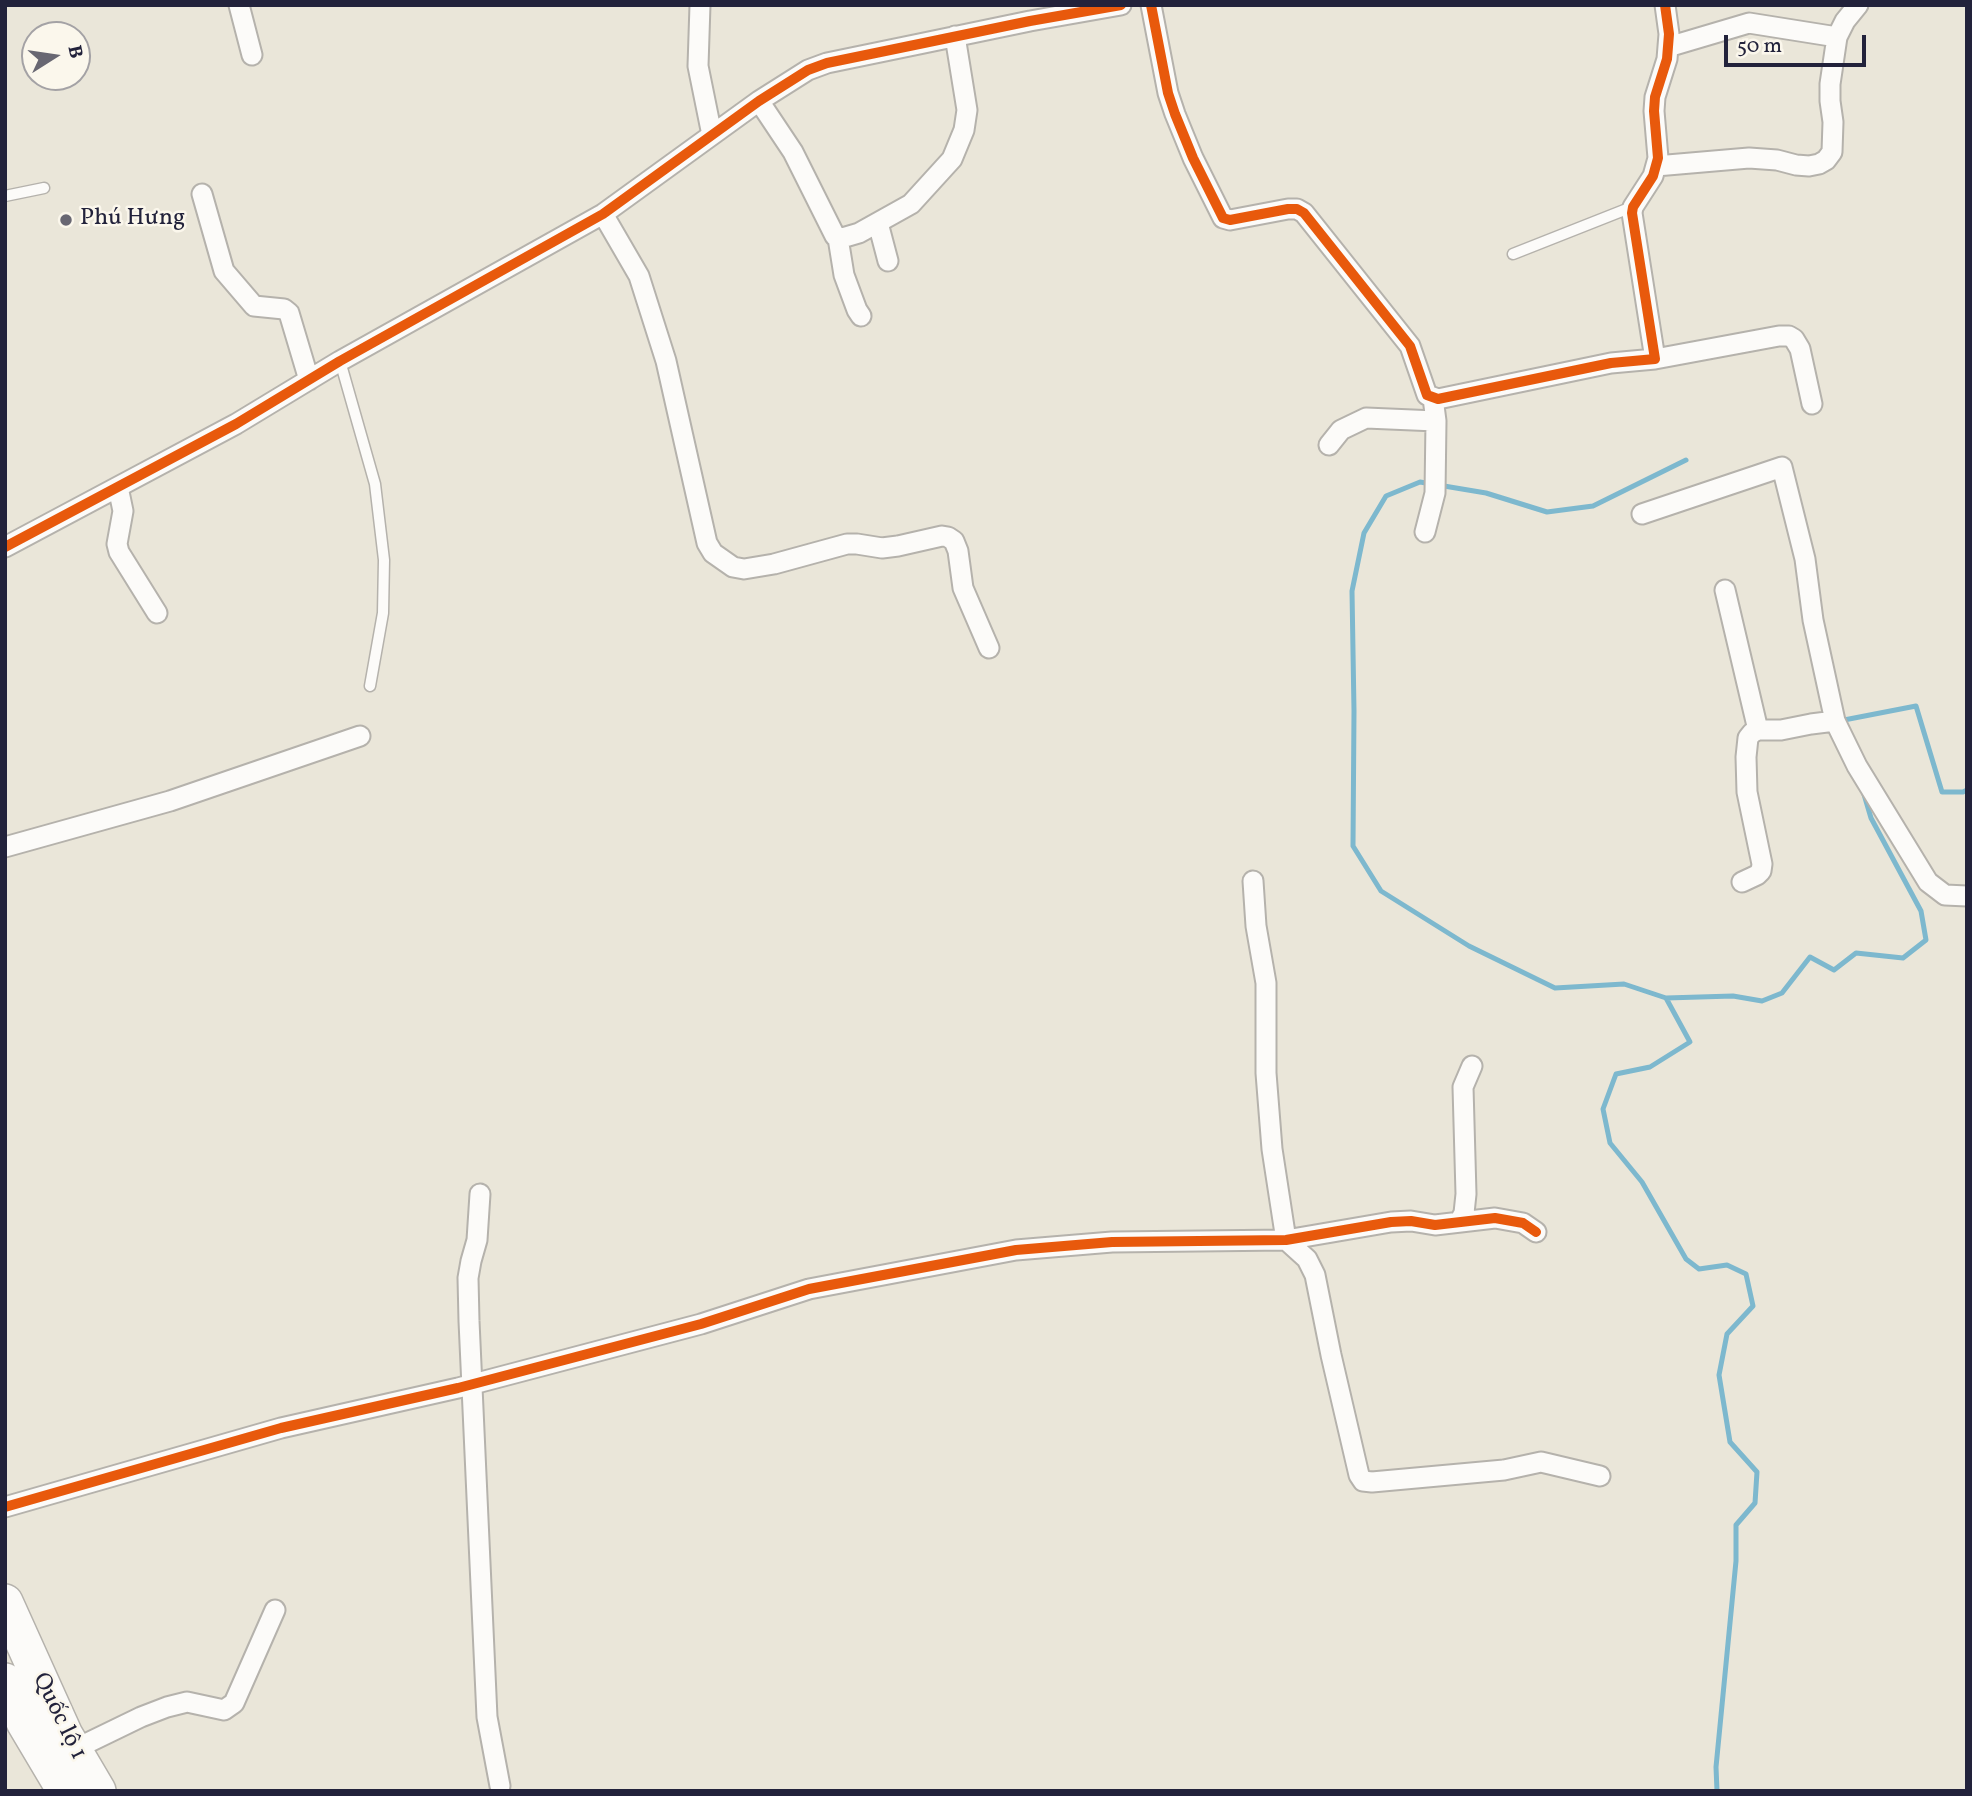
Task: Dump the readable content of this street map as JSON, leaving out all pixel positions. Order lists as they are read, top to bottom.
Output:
{
  "streets": {
    "highway": ["Quốc lộ 1"]
  },
  "places": ["Phú Hưng"],
  "scale_bar": "50 m",
  "north": "right"
}
